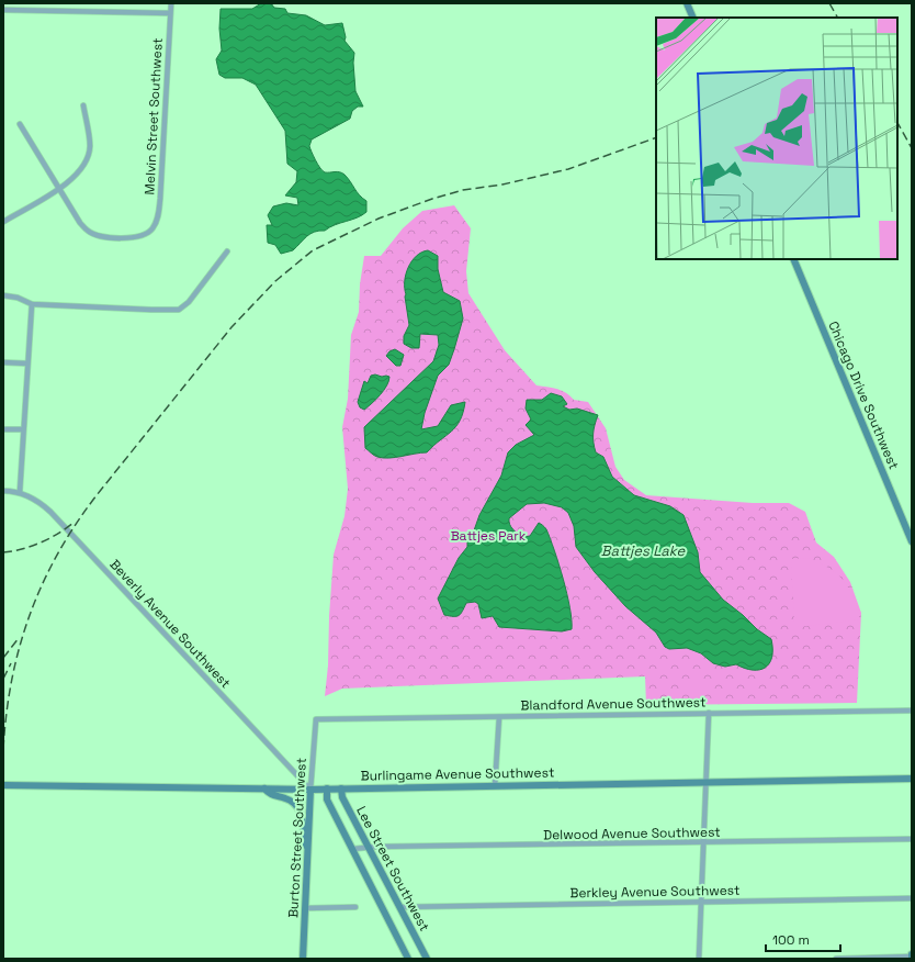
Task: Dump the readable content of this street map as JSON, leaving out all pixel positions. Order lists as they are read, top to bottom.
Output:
{
  "streets": {
    "street": [
      "Melvin Street Southwest",
      "Chicago Drive Southwest",
      "Beverly Avenue Southwest",
      "Blandford Avenue Southwest",
      "Burlingame Avenue Southwest",
      "Delwood Avenue Southwest",
      "Burton Street Southwest",
      "Lee Street Southwest",
      "Berkley Avenue Southwest"
    ]
  },
  "crossings": [
    ["Beverly Avenue Southwest", "Burlingame Avenue Southwest"],
    ["Beverly Avenue Southwest", "Burton Street Southwest"],
    ["Beverly Avenue Southwest", "Lee Street Southwest"],
    ["Blandford Avenue Southwest", "Burton Street Southwest"],
    ["Burlingame Avenue Southwest", "Burton Street Southwest"],
    ["Burlingame Avenue Southwest", "Lee Street Southwest"],
    ["Delwood Avenue Southwest", "Lee Street Southwest"],
    ["Burton Street Southwest", "Lee Street Southwest"],
    ["Lee Street Southwest", "Berkley Avenue Southwest"]
  ],
  "water": ["Battjes Lake"],
  "parks": ["Battjes Park"],
  "scale_bar": "100 m"
}
